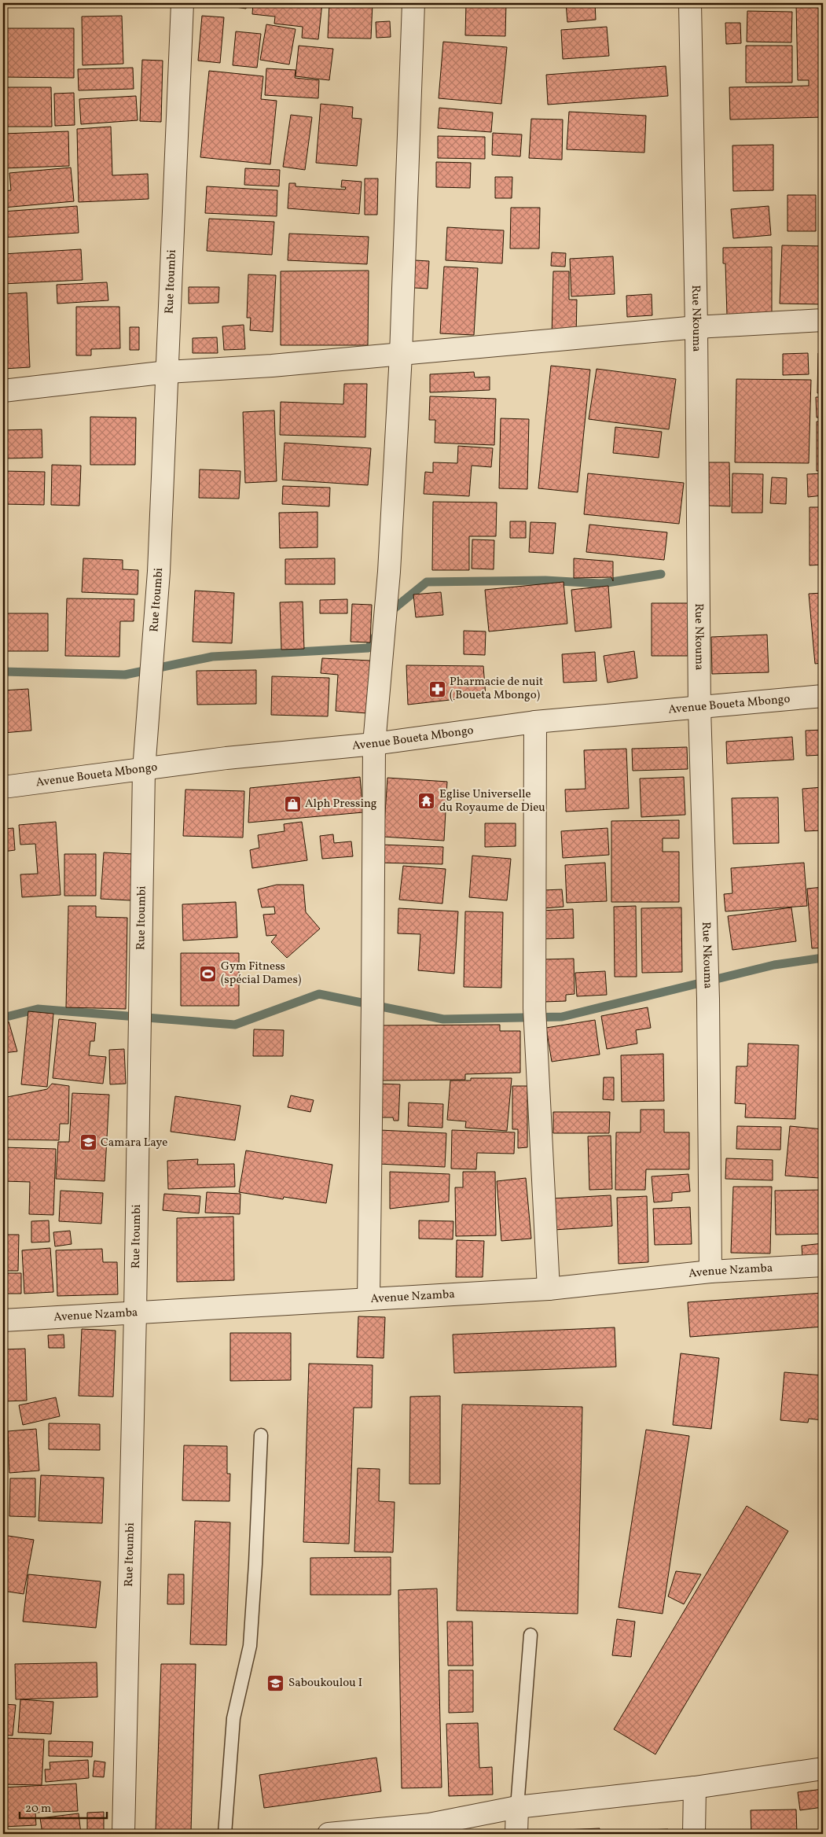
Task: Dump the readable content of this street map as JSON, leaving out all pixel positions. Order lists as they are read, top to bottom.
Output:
{
  "streets": {
    "street": [
      "Rue Itoumbi",
      "Rue Nkouma",
      "Avenue Boueta Mbongo",
      "Avenue Nzamba"
    ]
  },
  "crossings": [
    ["Rue Itoumbi", "Avenue Boueta Mbongo"],
    ["Rue Itoumbi", "Avenue Nzamba"],
    ["Rue Nkouma", "Avenue Boueta Mbongo"],
    ["Rue Nkouma", "Avenue Nzamba"]
  ],
  "places": {
    "pharmacy": ["Pharmacie de nuit ( Boueta Mbongo)"],
    "temple": ["Eglise Universelle du Royaume de Dieu"],
    "shop": ["Alph Pressing"],
    "sports": ["Gym Fitness (spécial Dames)"],
    "school or university": ["Camara Laye", "Saboukoulou I"]
  },
  "scale_bar": "20 m"
}
